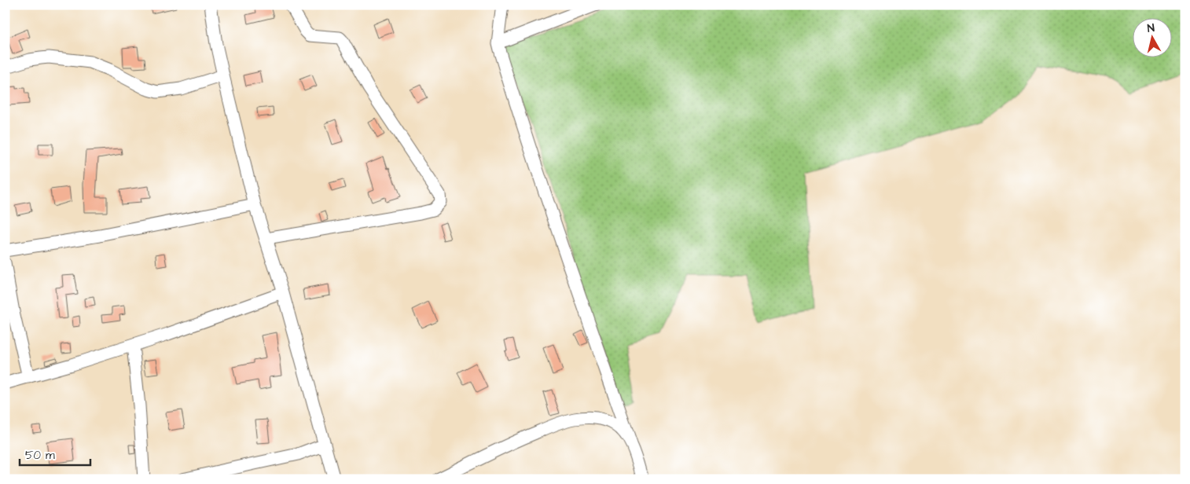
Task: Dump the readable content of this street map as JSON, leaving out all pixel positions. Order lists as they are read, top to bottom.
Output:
{
  "scale_bar": "50 m",
  "north": "top"
}
